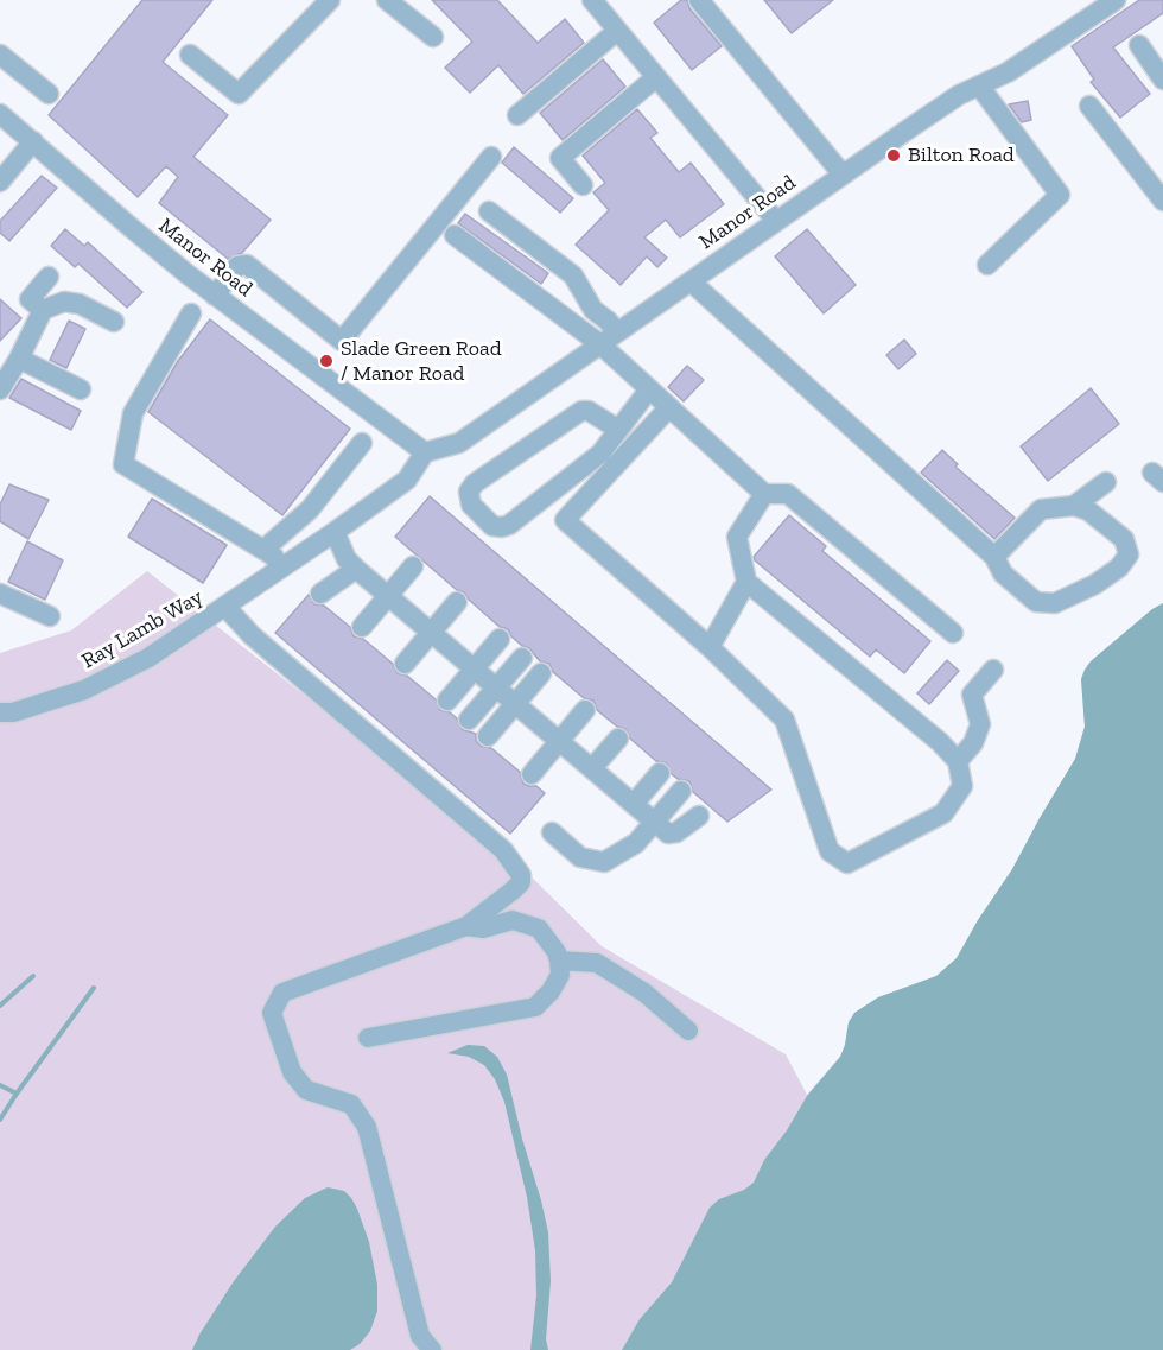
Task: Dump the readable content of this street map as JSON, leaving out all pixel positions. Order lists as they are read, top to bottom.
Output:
{
  "streets": {
    "street": ["Manor Road", "Ray Lamb Way"]
  },
  "places": ["Bilton Road", "Slade Green Road / Manor Road"]
}
